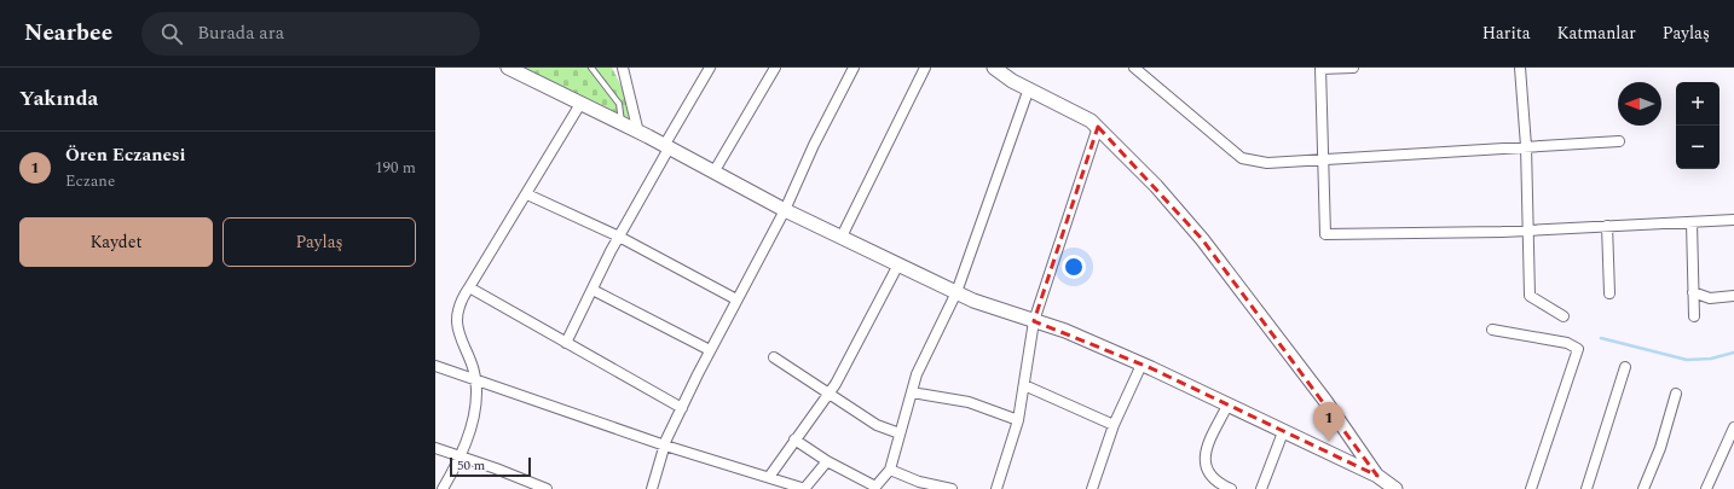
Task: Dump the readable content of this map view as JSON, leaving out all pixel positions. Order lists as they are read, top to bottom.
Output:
{
  "scale_bar": "50 m",
  "north": "left",
  "page": {
    "header": "Nearbee",
    "search": "Burada ara",
    "nav": ["Harita", "Katmanlar", "Paylaş"],
    "heading": "Yakında",
    "map_buttons": ["+", "−"],
    "list": [
      {
        "mark": "1",
        "name": "Ören Eczanesi",
        "note": "Eczane",
        "value": "190 m"
      }
    ],
    "buttons": ["Kaydet", "Paylaş"],
    "pins": "1",
    "scale": "50 m"
  }
}
